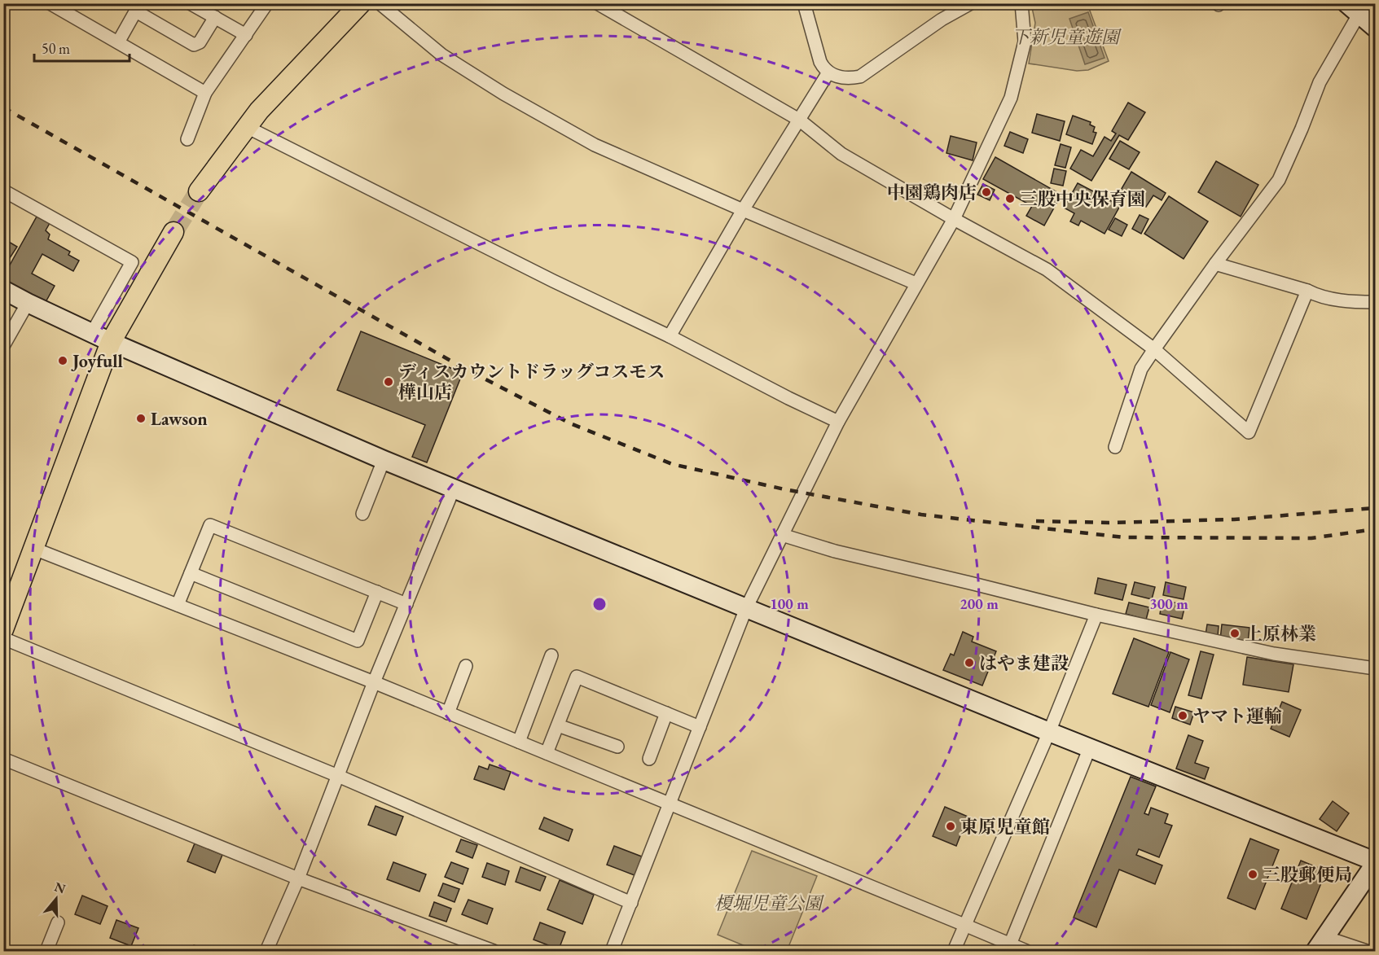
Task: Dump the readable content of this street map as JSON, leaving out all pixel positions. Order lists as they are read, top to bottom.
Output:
{
  "parks": ["下新児童遊園", "榎堀児童公園"],
  "places": [
    "中園鶏肉店",
    "三股中央保育園",
    "Joyfull",
    "ディスカウントドラッグコスモス 樺山店",
    "Lawson",
    "上原林業",
    "はやま建設",
    "ヤマト運輸",
    "東原児童館",
    "三股郵便局"
  ],
  "scale_bar": "50 m",
  "north": "top",
  "rings": ["100 m", "200 m", "300 m"]
}
